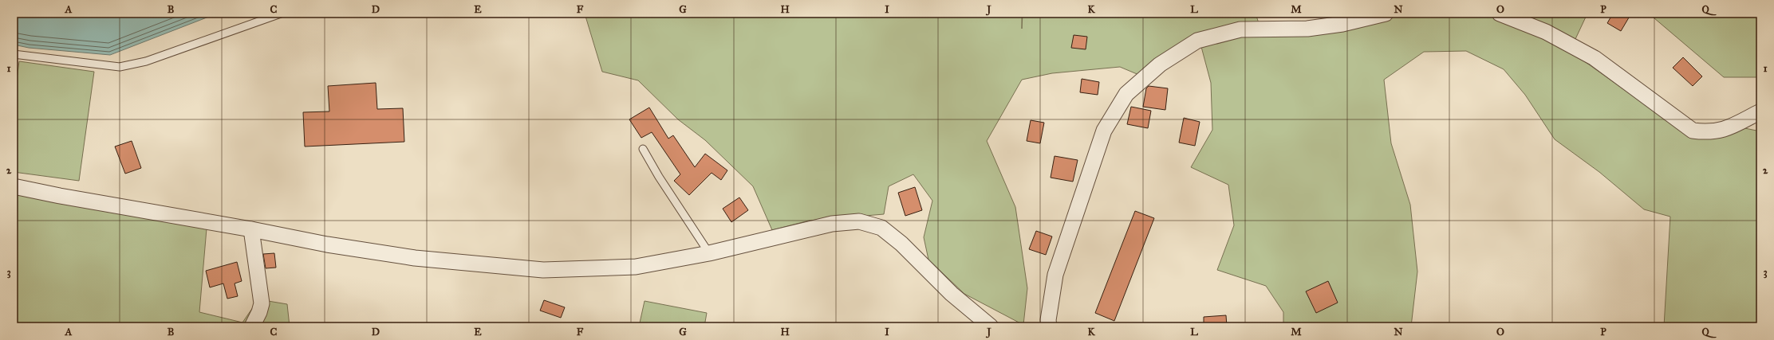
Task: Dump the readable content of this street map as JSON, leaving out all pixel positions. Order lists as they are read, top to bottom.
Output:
{
  "grid": {
    "columns": [
      "A",
      "B",
      "C",
      "D",
      "E",
      "F",
      "G",
      "H",
      "I",
      "J",
      "K",
      "L",
      "M",
      "N",
      "O",
      "P",
      "Q"
    ],
    "rows": ["1", "2", "3"]
  }
}
